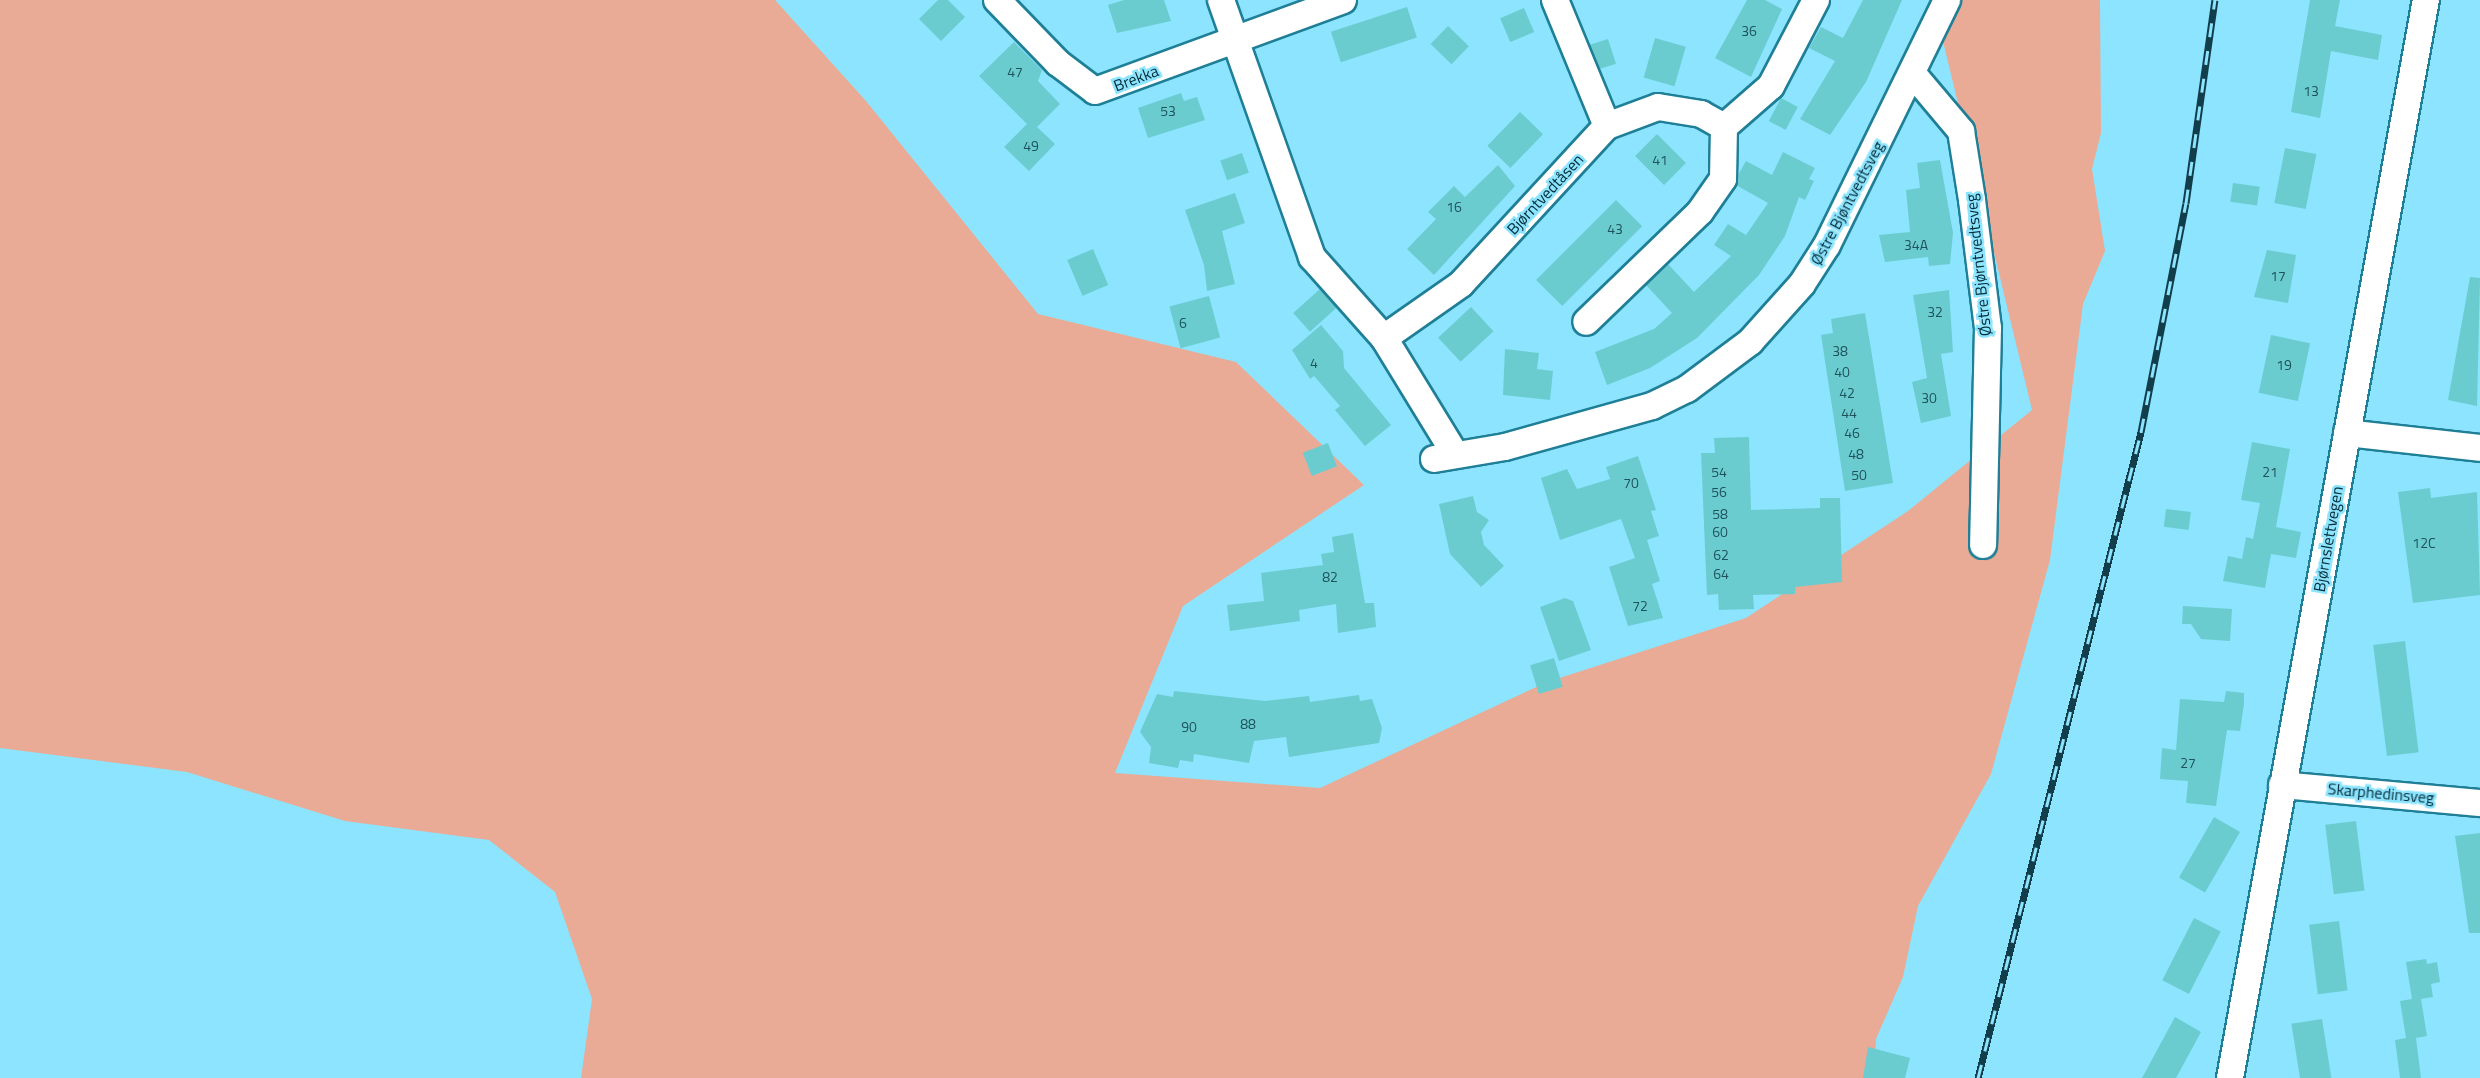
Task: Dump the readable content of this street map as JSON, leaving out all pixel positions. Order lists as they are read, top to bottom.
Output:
{
  "streets": {
    "street": [
      "Brekka",
      "Bjørntvedtåsen",
      "Østre Bjøntvedtsveg",
      "Østre Bjørntvedtsveg",
      "Bjørnslettvegen",
      "Skarphedinsveg"
    ]
  },
  "crossings": [
    ["Bjørntvedtåsen", "Østre Bjøntvedtsveg"],
    ["Østre Bjøntvedtsveg", "Østre Bjørntvedtsveg"],
    ["Bjørnslettvegen", "Skarphedinsveg"]
  ],
  "house_numbers": [
    "36",
    "47",
    "13",
    "53",
    "49",
    "41",
    "16",
    "43",
    "34A",
    "17",
    "32",
    "6",
    "38",
    "4",
    "19",
    "40",
    "42",
    "30",
    "44",
    "46",
    "48",
    "54",
    "21",
    "50",
    "70",
    "56",
    "58",
    "60",
    "12C",
    "62",
    "64",
    "82",
    "72",
    "88",
    "90",
    "27"
  ]
}
